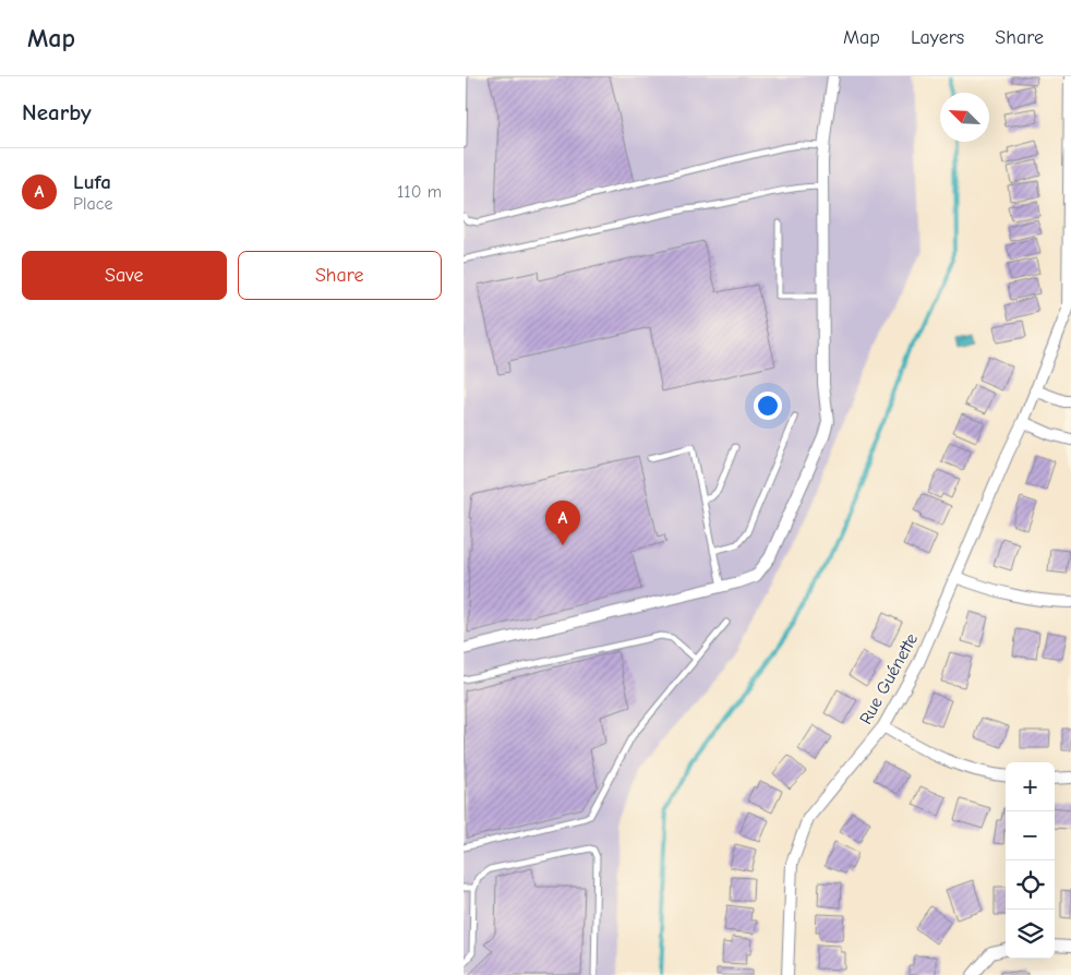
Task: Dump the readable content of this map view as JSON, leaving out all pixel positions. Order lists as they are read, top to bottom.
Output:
{
  "streets": {
    "street": ["Rue Guénette"]
  },
  "north": "top left",
  "page": {
    "header": "Map",
    "nav": ["Map", "Layers", "Share"],
    "heading": "Nearby",
    "list": [
      {
        "mark": "A",
        "name": "Lufa",
        "note": "Place",
        "value": "110 m"
      }
    ],
    "buttons": ["Save", "Share"],
    "pins": "A",
    "map_buttons": ["+", "−"]
  }
}
